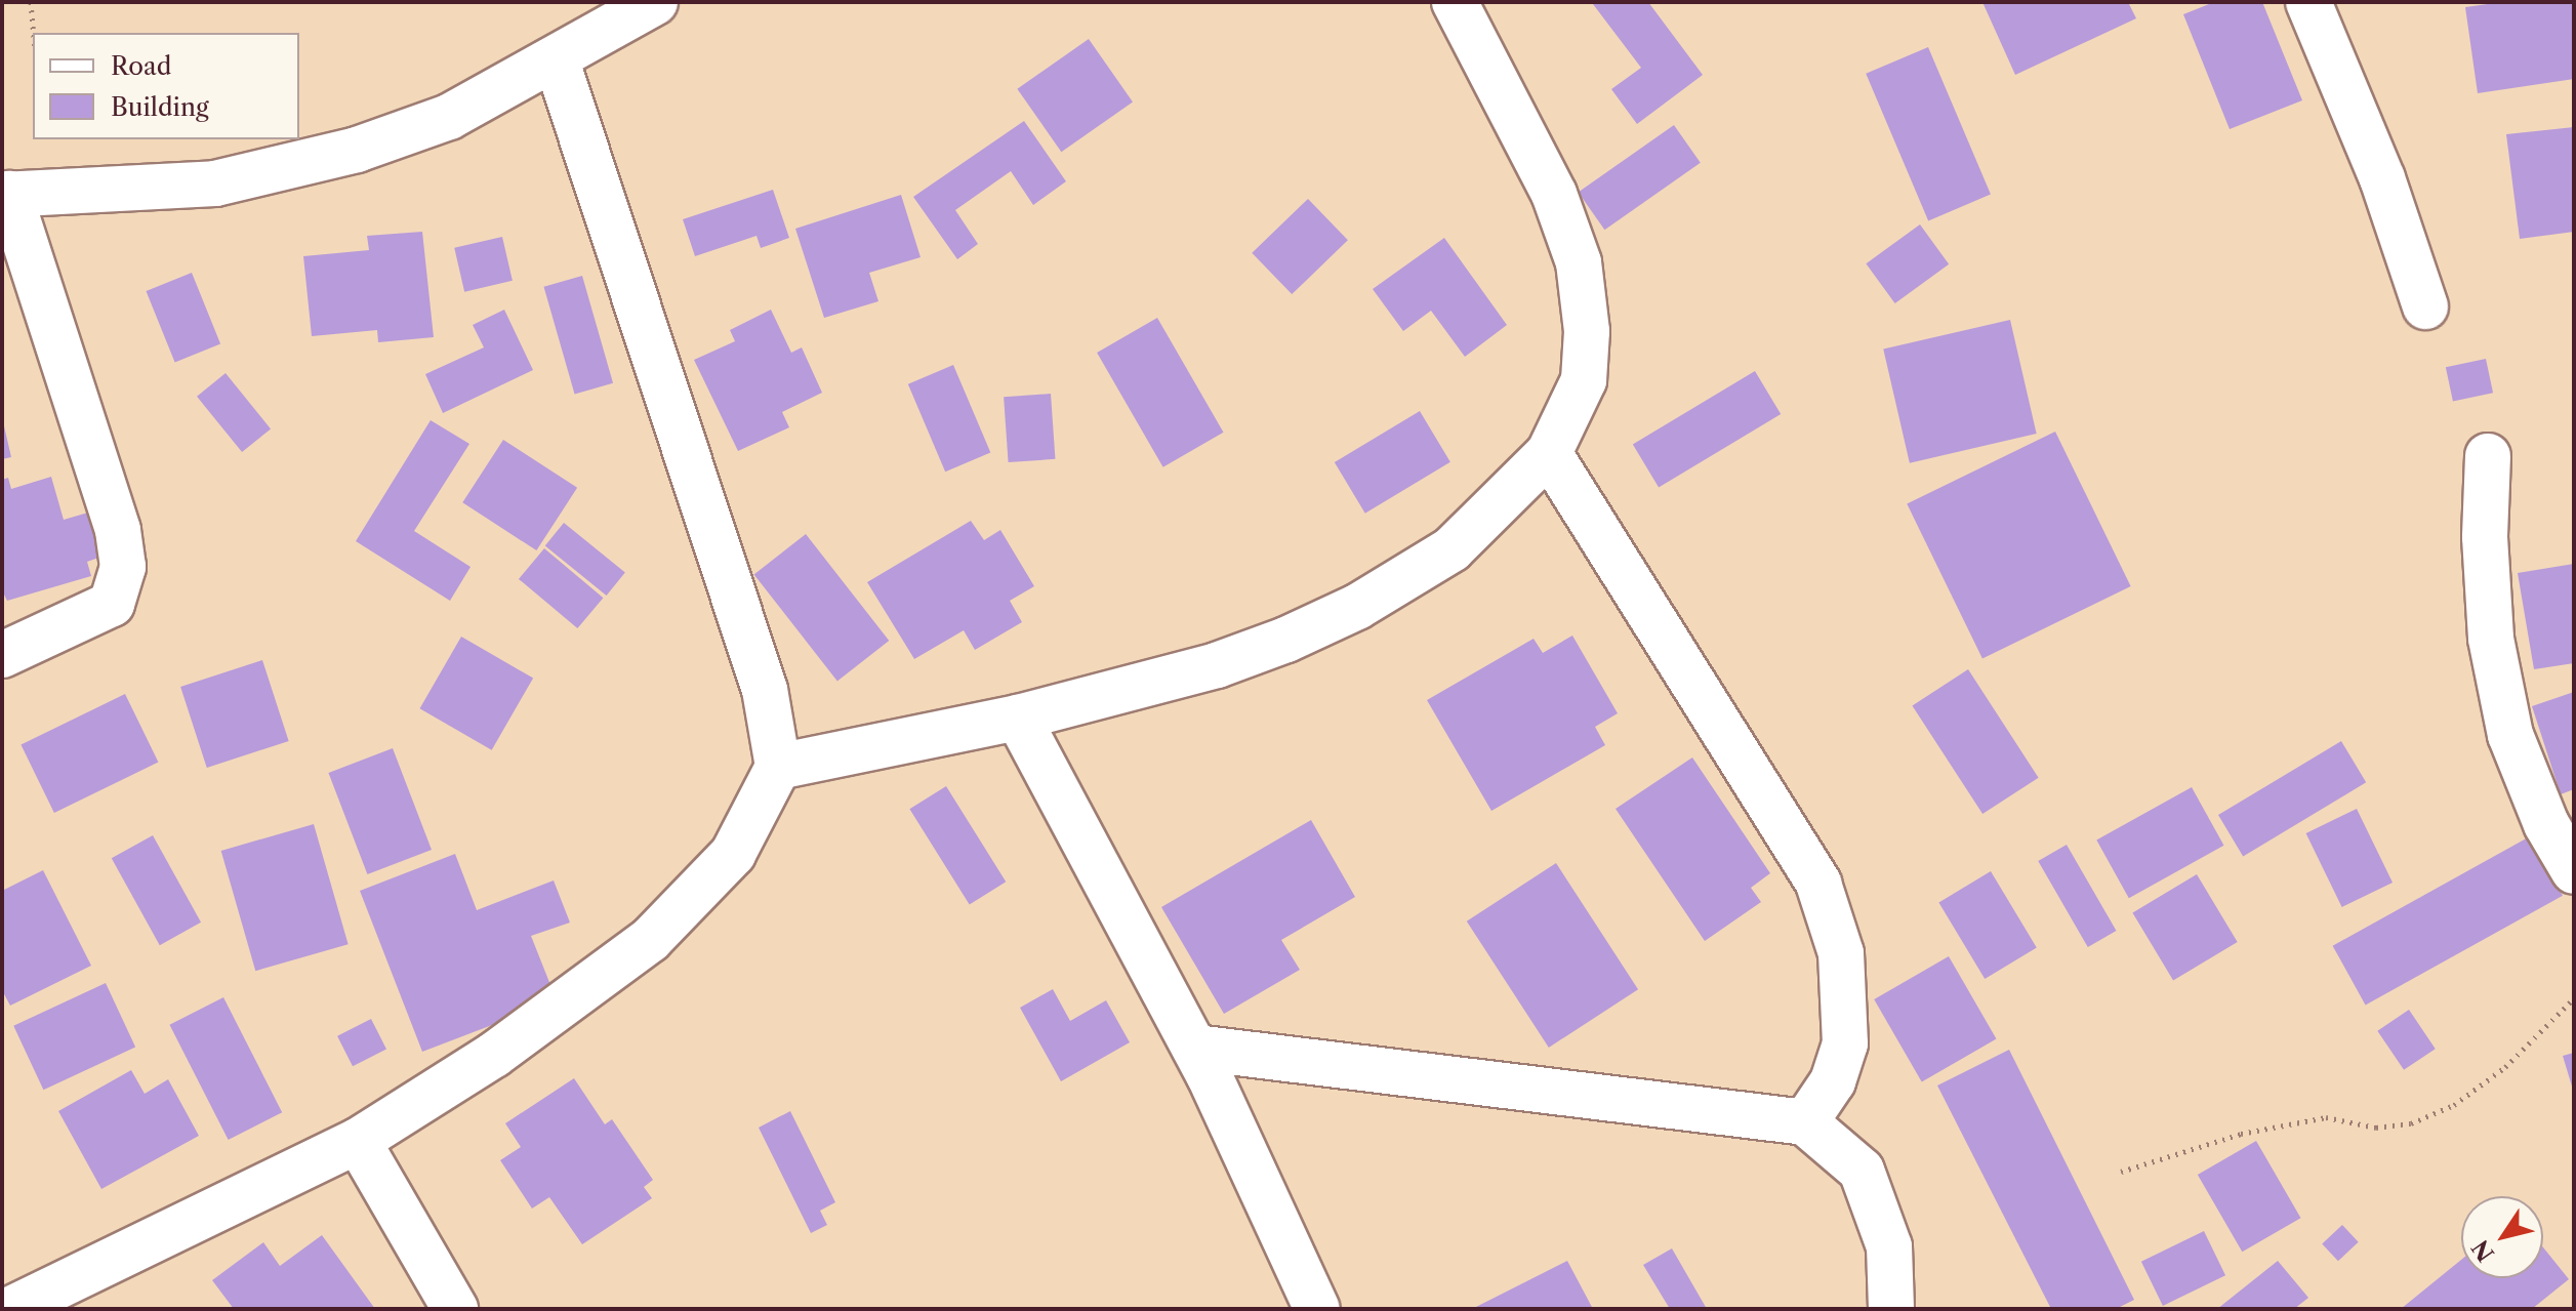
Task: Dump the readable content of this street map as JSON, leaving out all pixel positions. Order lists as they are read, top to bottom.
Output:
{
  "legend": ["Road", "Building"],
  "north": "bottom left"
}
